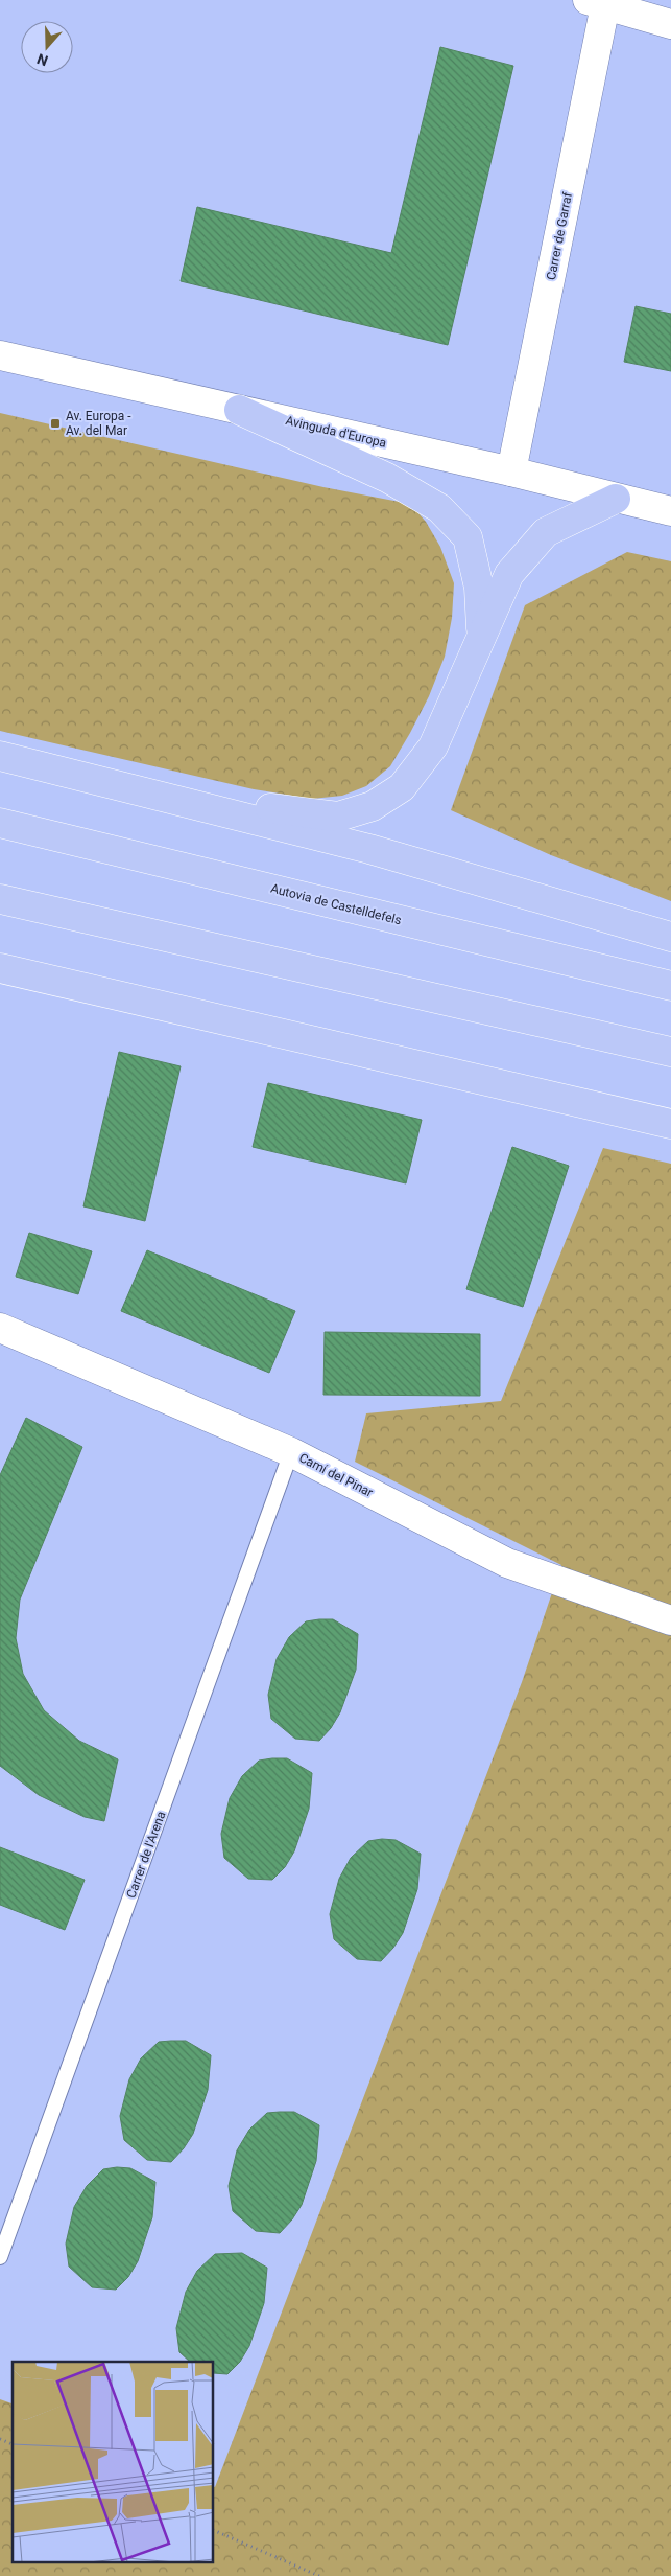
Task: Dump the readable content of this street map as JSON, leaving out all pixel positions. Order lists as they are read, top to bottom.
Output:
{
  "streets": {
    "highway": ["Autovia de Castelldefels"],
    "street": ["Carrer de Garraf", "Avinguda d'Europa", "Camí del Pinar"],
    "lane": ["Carrer de l'Arena"]
  },
  "crossings": [
    ["Carrer de Garraf", "Avinguda d'Europa"],
    ["Camí del Pinar", "Carrer de l'Arena"]
  ],
  "places": {
    "transit": ["Av. Europa - Av. del Mar"]
  },
  "north": "bottom"
}
